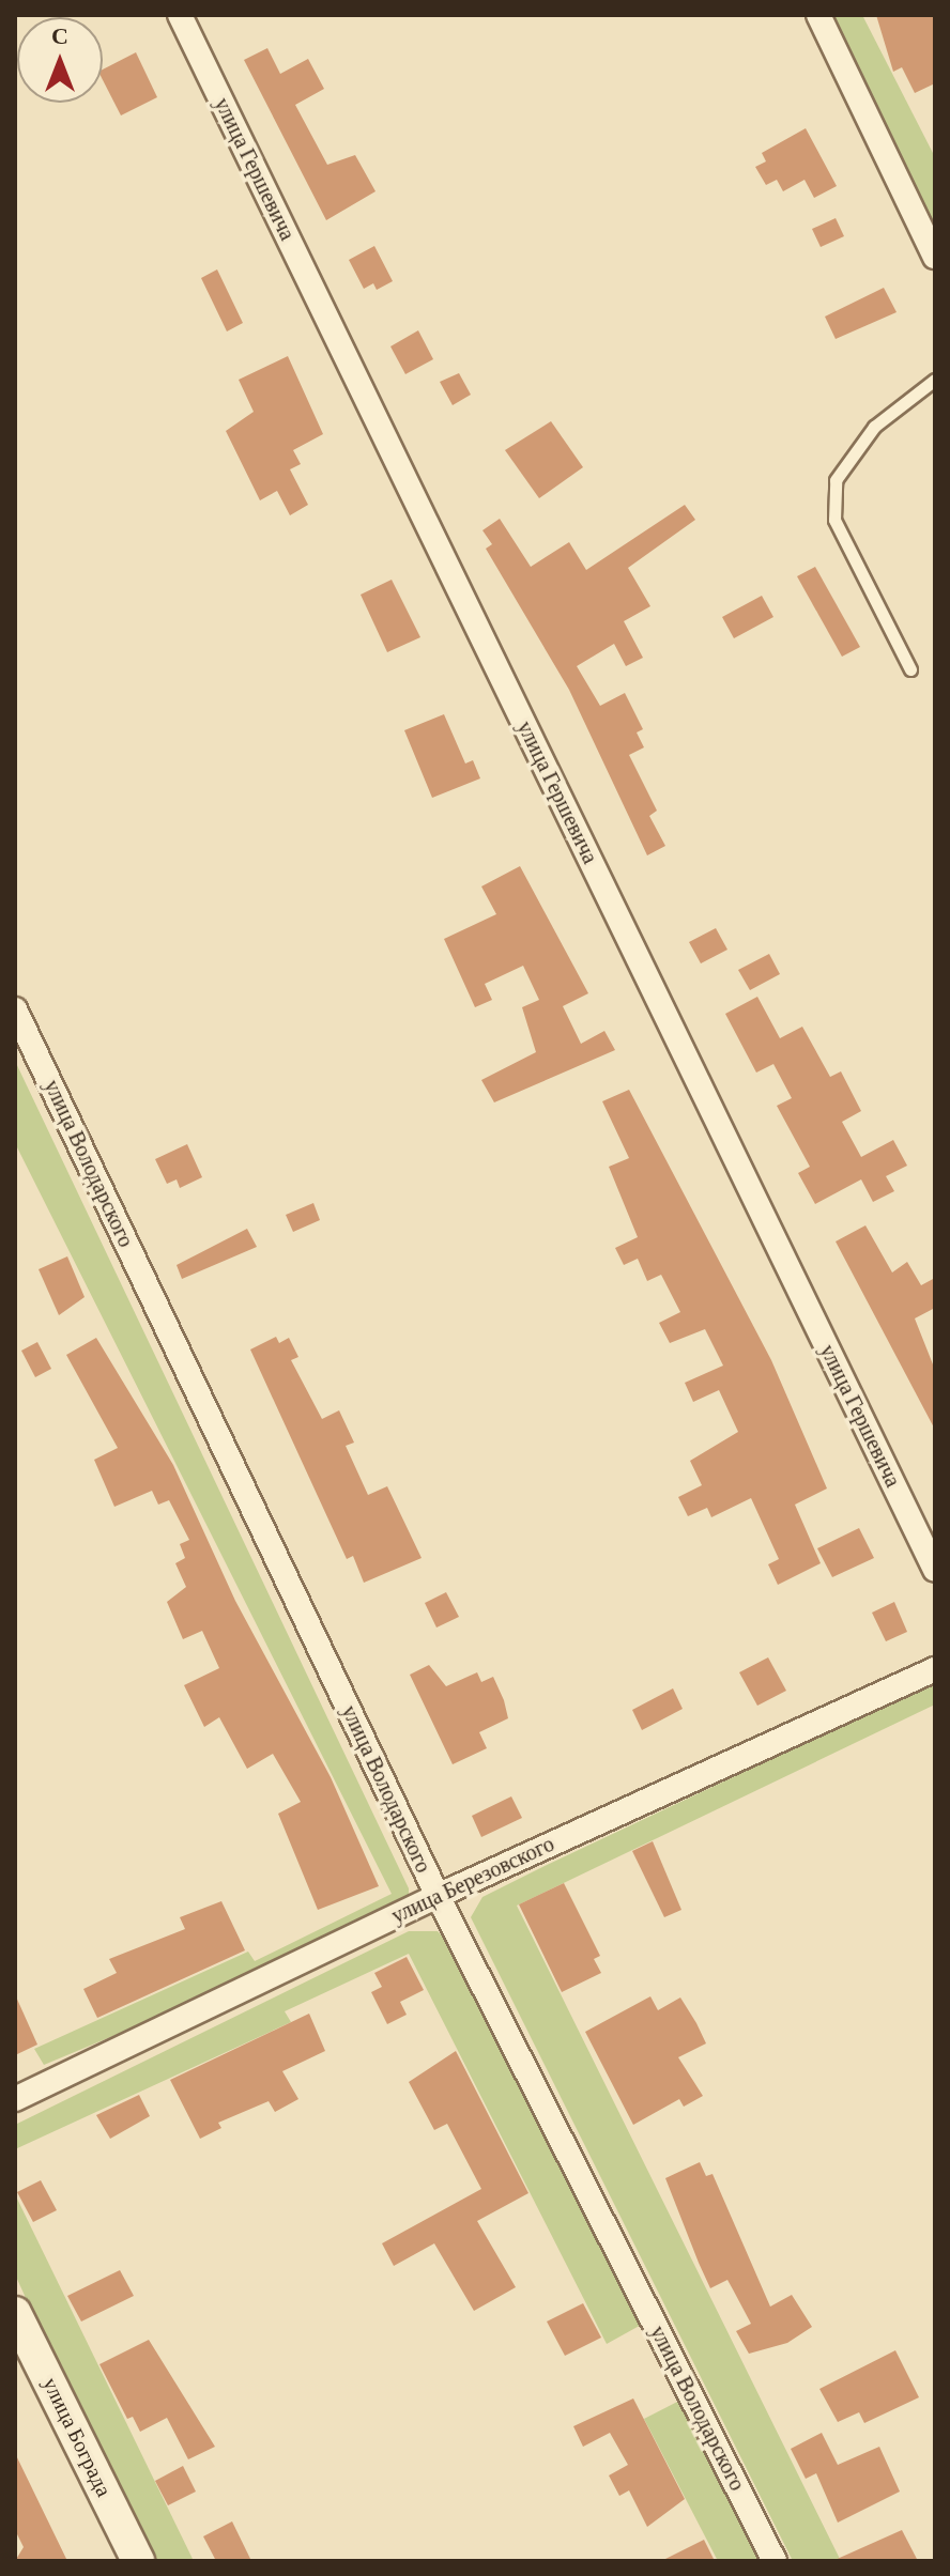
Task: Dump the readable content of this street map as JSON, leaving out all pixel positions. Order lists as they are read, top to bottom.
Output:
{
  "streets": {
    "street": [
      "улица Гершевича",
      "улица Володарского",
      "улица Березовского",
      "улица Бограда"
    ]
  },
  "crossings": [
    ["улица Володарского", "улица Березовского"]
  ],
  "north": "top"
}
